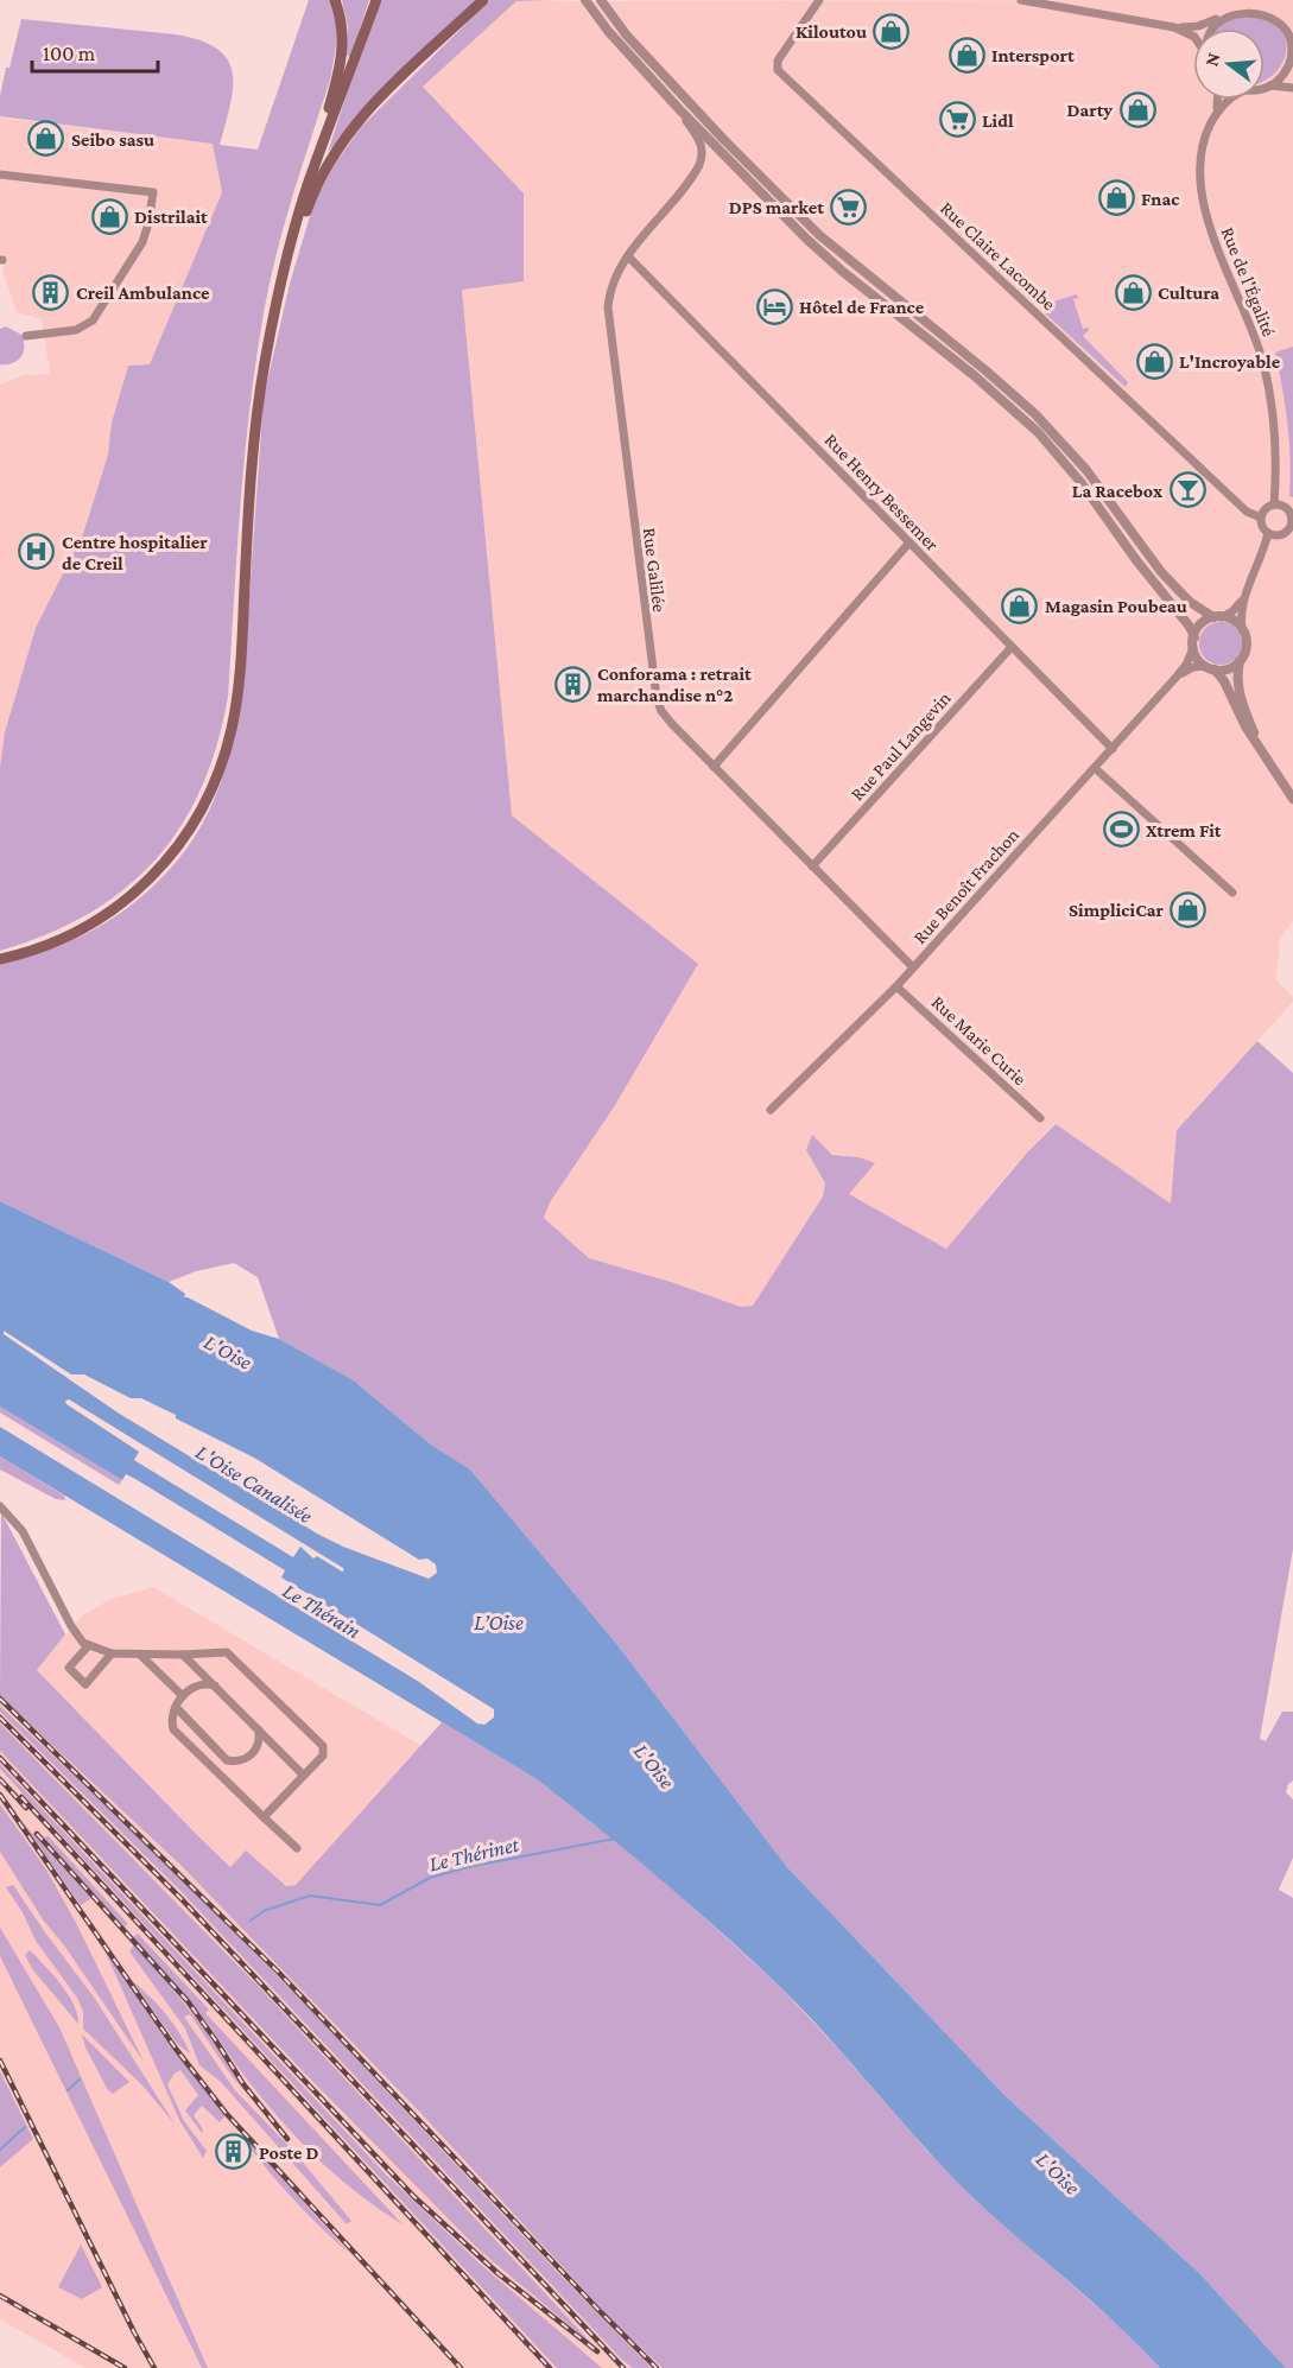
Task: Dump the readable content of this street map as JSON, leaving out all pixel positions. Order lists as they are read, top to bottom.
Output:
{
  "streets": {
    "street": [
      "Rue Claire Lacombe",
      "Rue de l'Égalité",
      "Rue Henry Bessemer",
      "Rue Galilée",
      "Rue Paul Langevin",
      "Rue Benoît Frachon",
      "Rue Marie Curie"
    ]
  },
  "crossings": [
    ["Rue Claire Lacombe", "Rue de l'Égalité"],
    ["Rue Henry Bessemer", "Rue Galilée"],
    ["Rue Henry Bessemer", "Rue Paul Langevin"],
    ["Rue Henry Bessemer", "Rue Benoît Frachon"],
    ["Rue Galilée", "Rue Paul Langevin"],
    ["Rue Galilée", "Rue Benoît Frachon"],
    ["Rue Benoît Frachon", "Rue Marie Curie"]
  ],
  "water": [
    "L'Oise",
    "L'Oise Canalisée",
    "Le Thérain",
    "L’Oise",
    "Le Thérinet"
  ],
  "places": {
    "shop": [
      "Kiloutou",
      "Intersport",
      "Darty",
      "Seibo sasu",
      "Fnac",
      "Distrilait",
      "Cultura",
      "L'Incroyable",
      "Magasin Poubeau",
      "SimpliciCar"
    ],
    "supermarket": ["Lidl", "DPS market"],
    "building": ["Creil Ambulance", "Conforama : retrait marchandise n°2", "Poste D"],
    "hotel": ["Hôtel de France"],
    "bar": ["La Racebox"],
    "hospital": ["Centre hospitalier de Creil"],
    "sports": ["Xtrem Fit"]
  },
  "scale_bar": "100 m",
  "north": "left"
}
